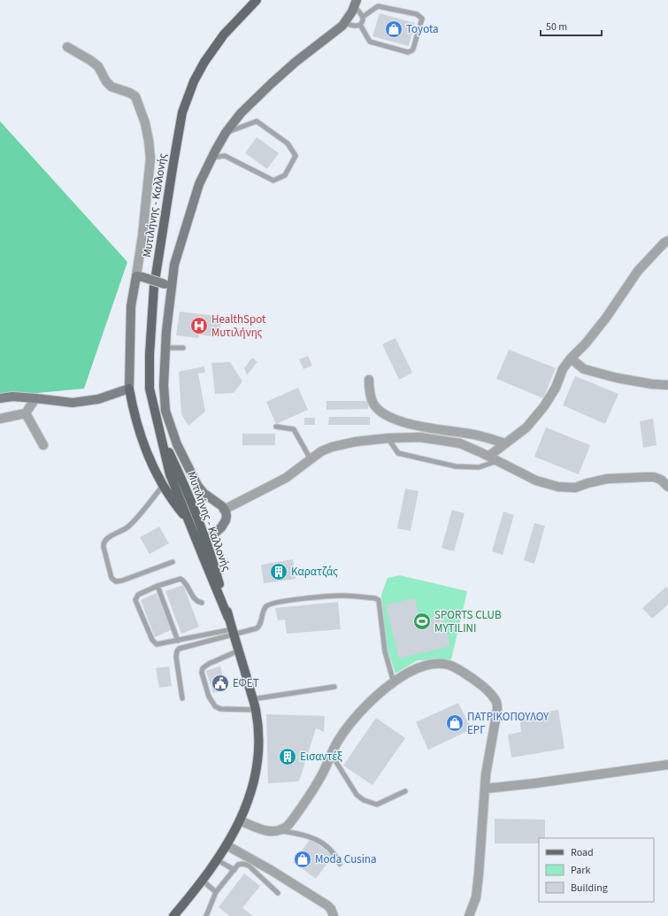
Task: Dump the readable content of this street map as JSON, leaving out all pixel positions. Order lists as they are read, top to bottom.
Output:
{
  "streets": {
    "main road": ["Μυτιλήνης - Καλλονής"]
  },
  "places": {
    "shop": ["Toyota", "ΠΑΤΡΙΚΟΠΟΥΛΟΥ ΕΡΓ", "Moda Cusina"],
    "hospital": ["HealthSpot Μυτιλήνης"],
    "building": ["Καρατζάς", "Εισαντέξ"],
    "sports": ["SPORTS CLUB MYTILINI"],
    "public building": ["ΕΦΕΤ"]
  },
  "legend": ["Road", "Park", "Building"],
  "scale_bar": "50 m"
}
